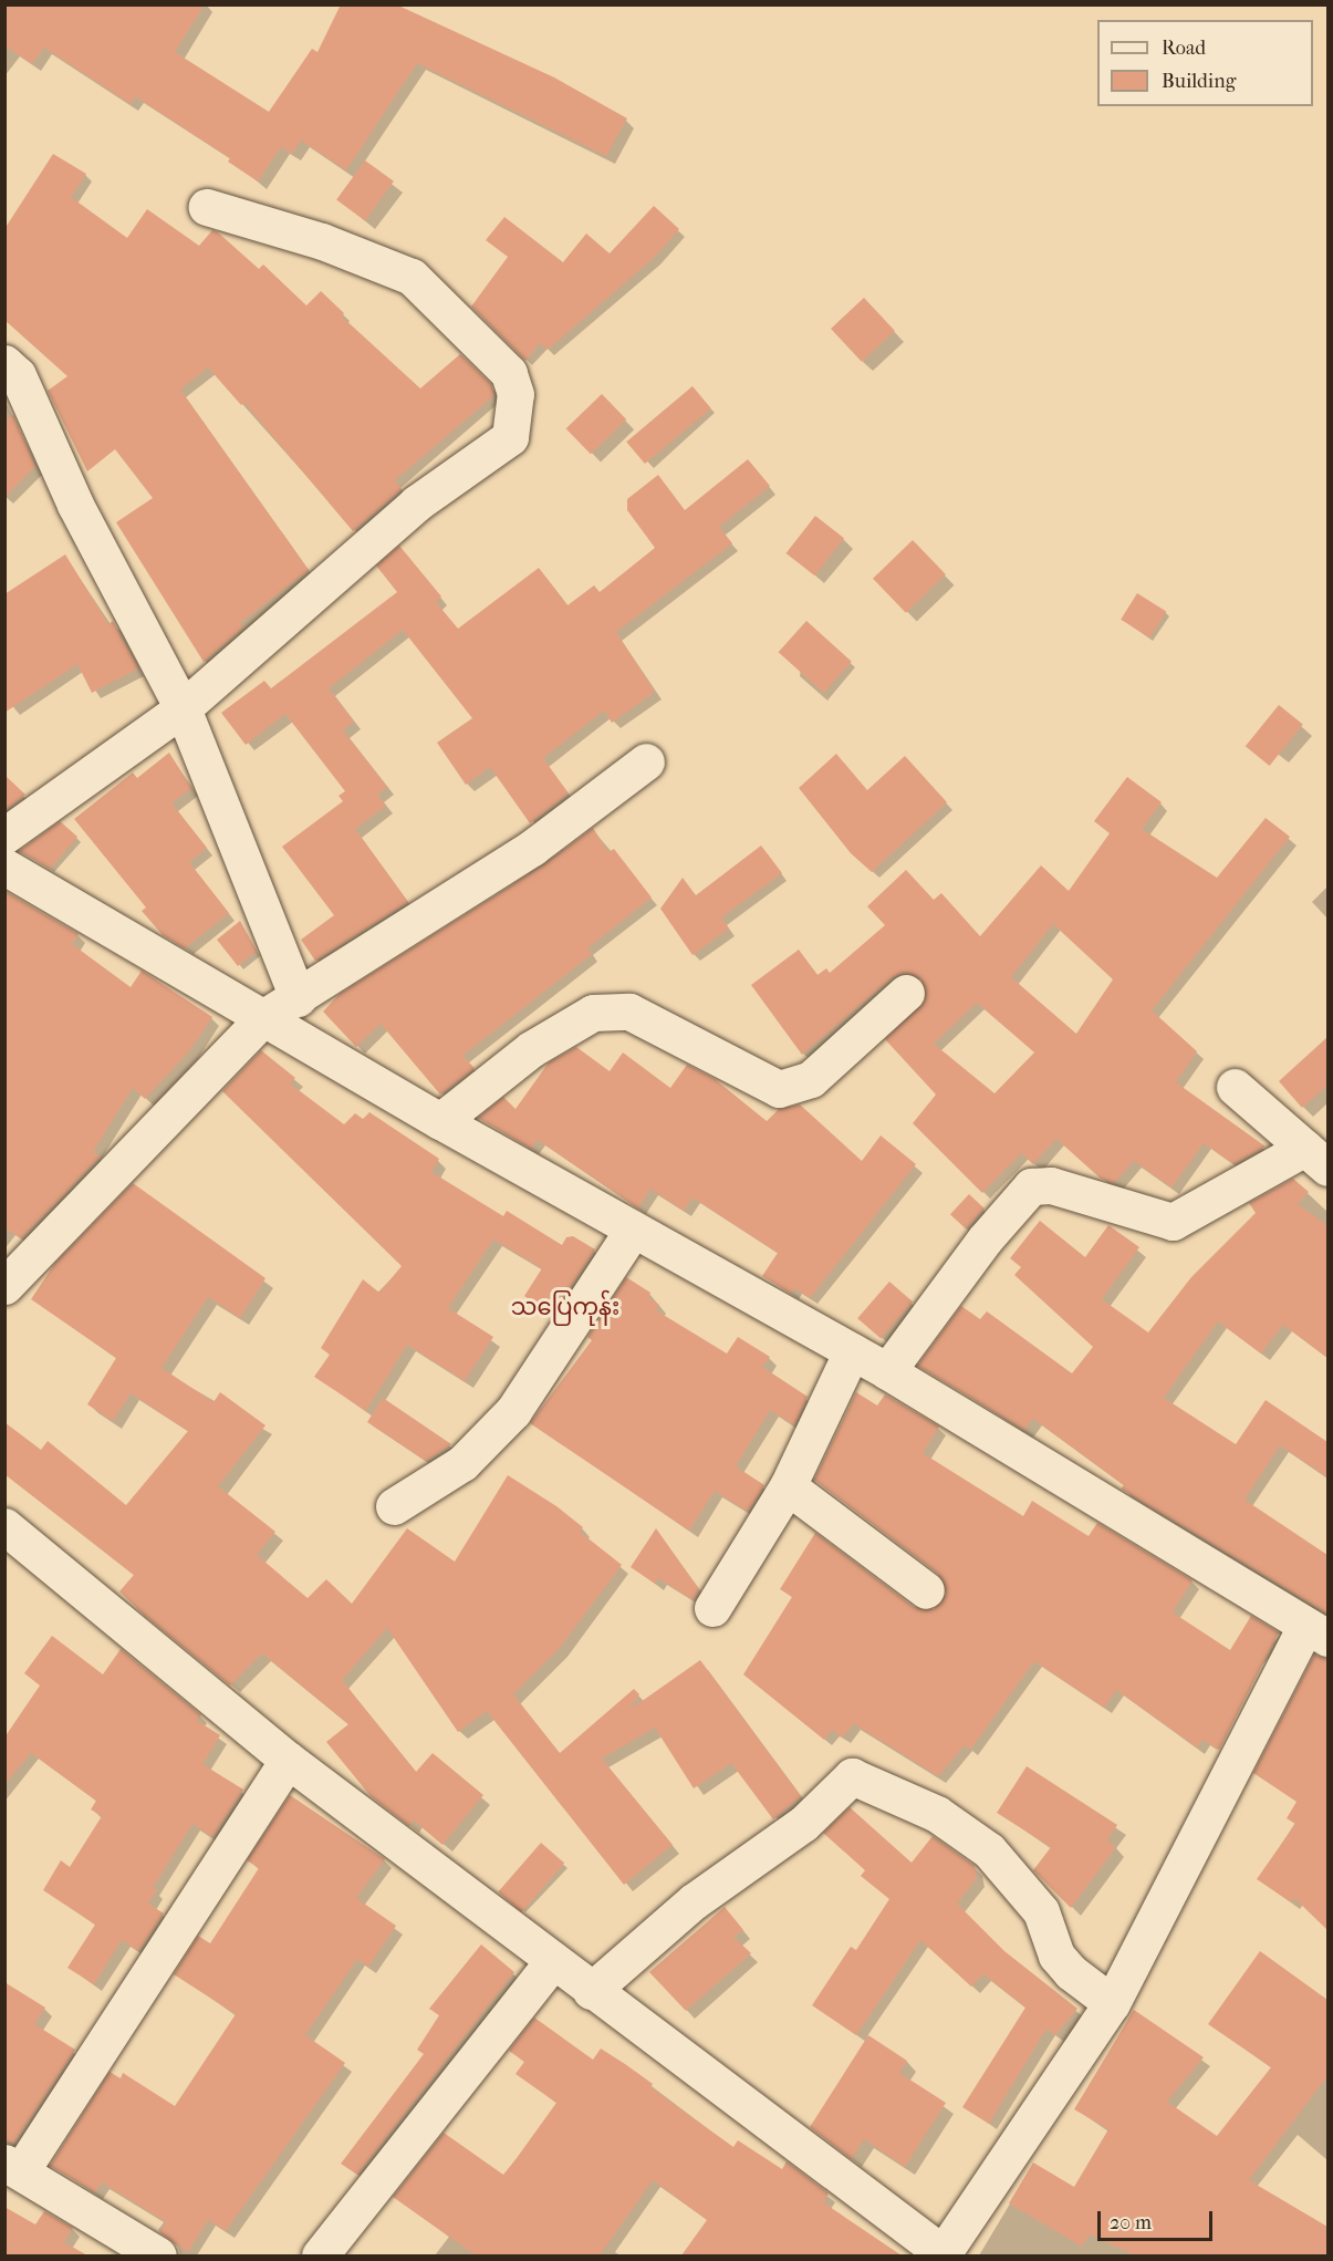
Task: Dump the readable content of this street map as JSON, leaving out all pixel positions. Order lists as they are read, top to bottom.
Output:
{
  "districts": ["သပြေကုန်း"],
  "legend": ["Road", "Building"],
  "scale_bar": "20 m"
}
